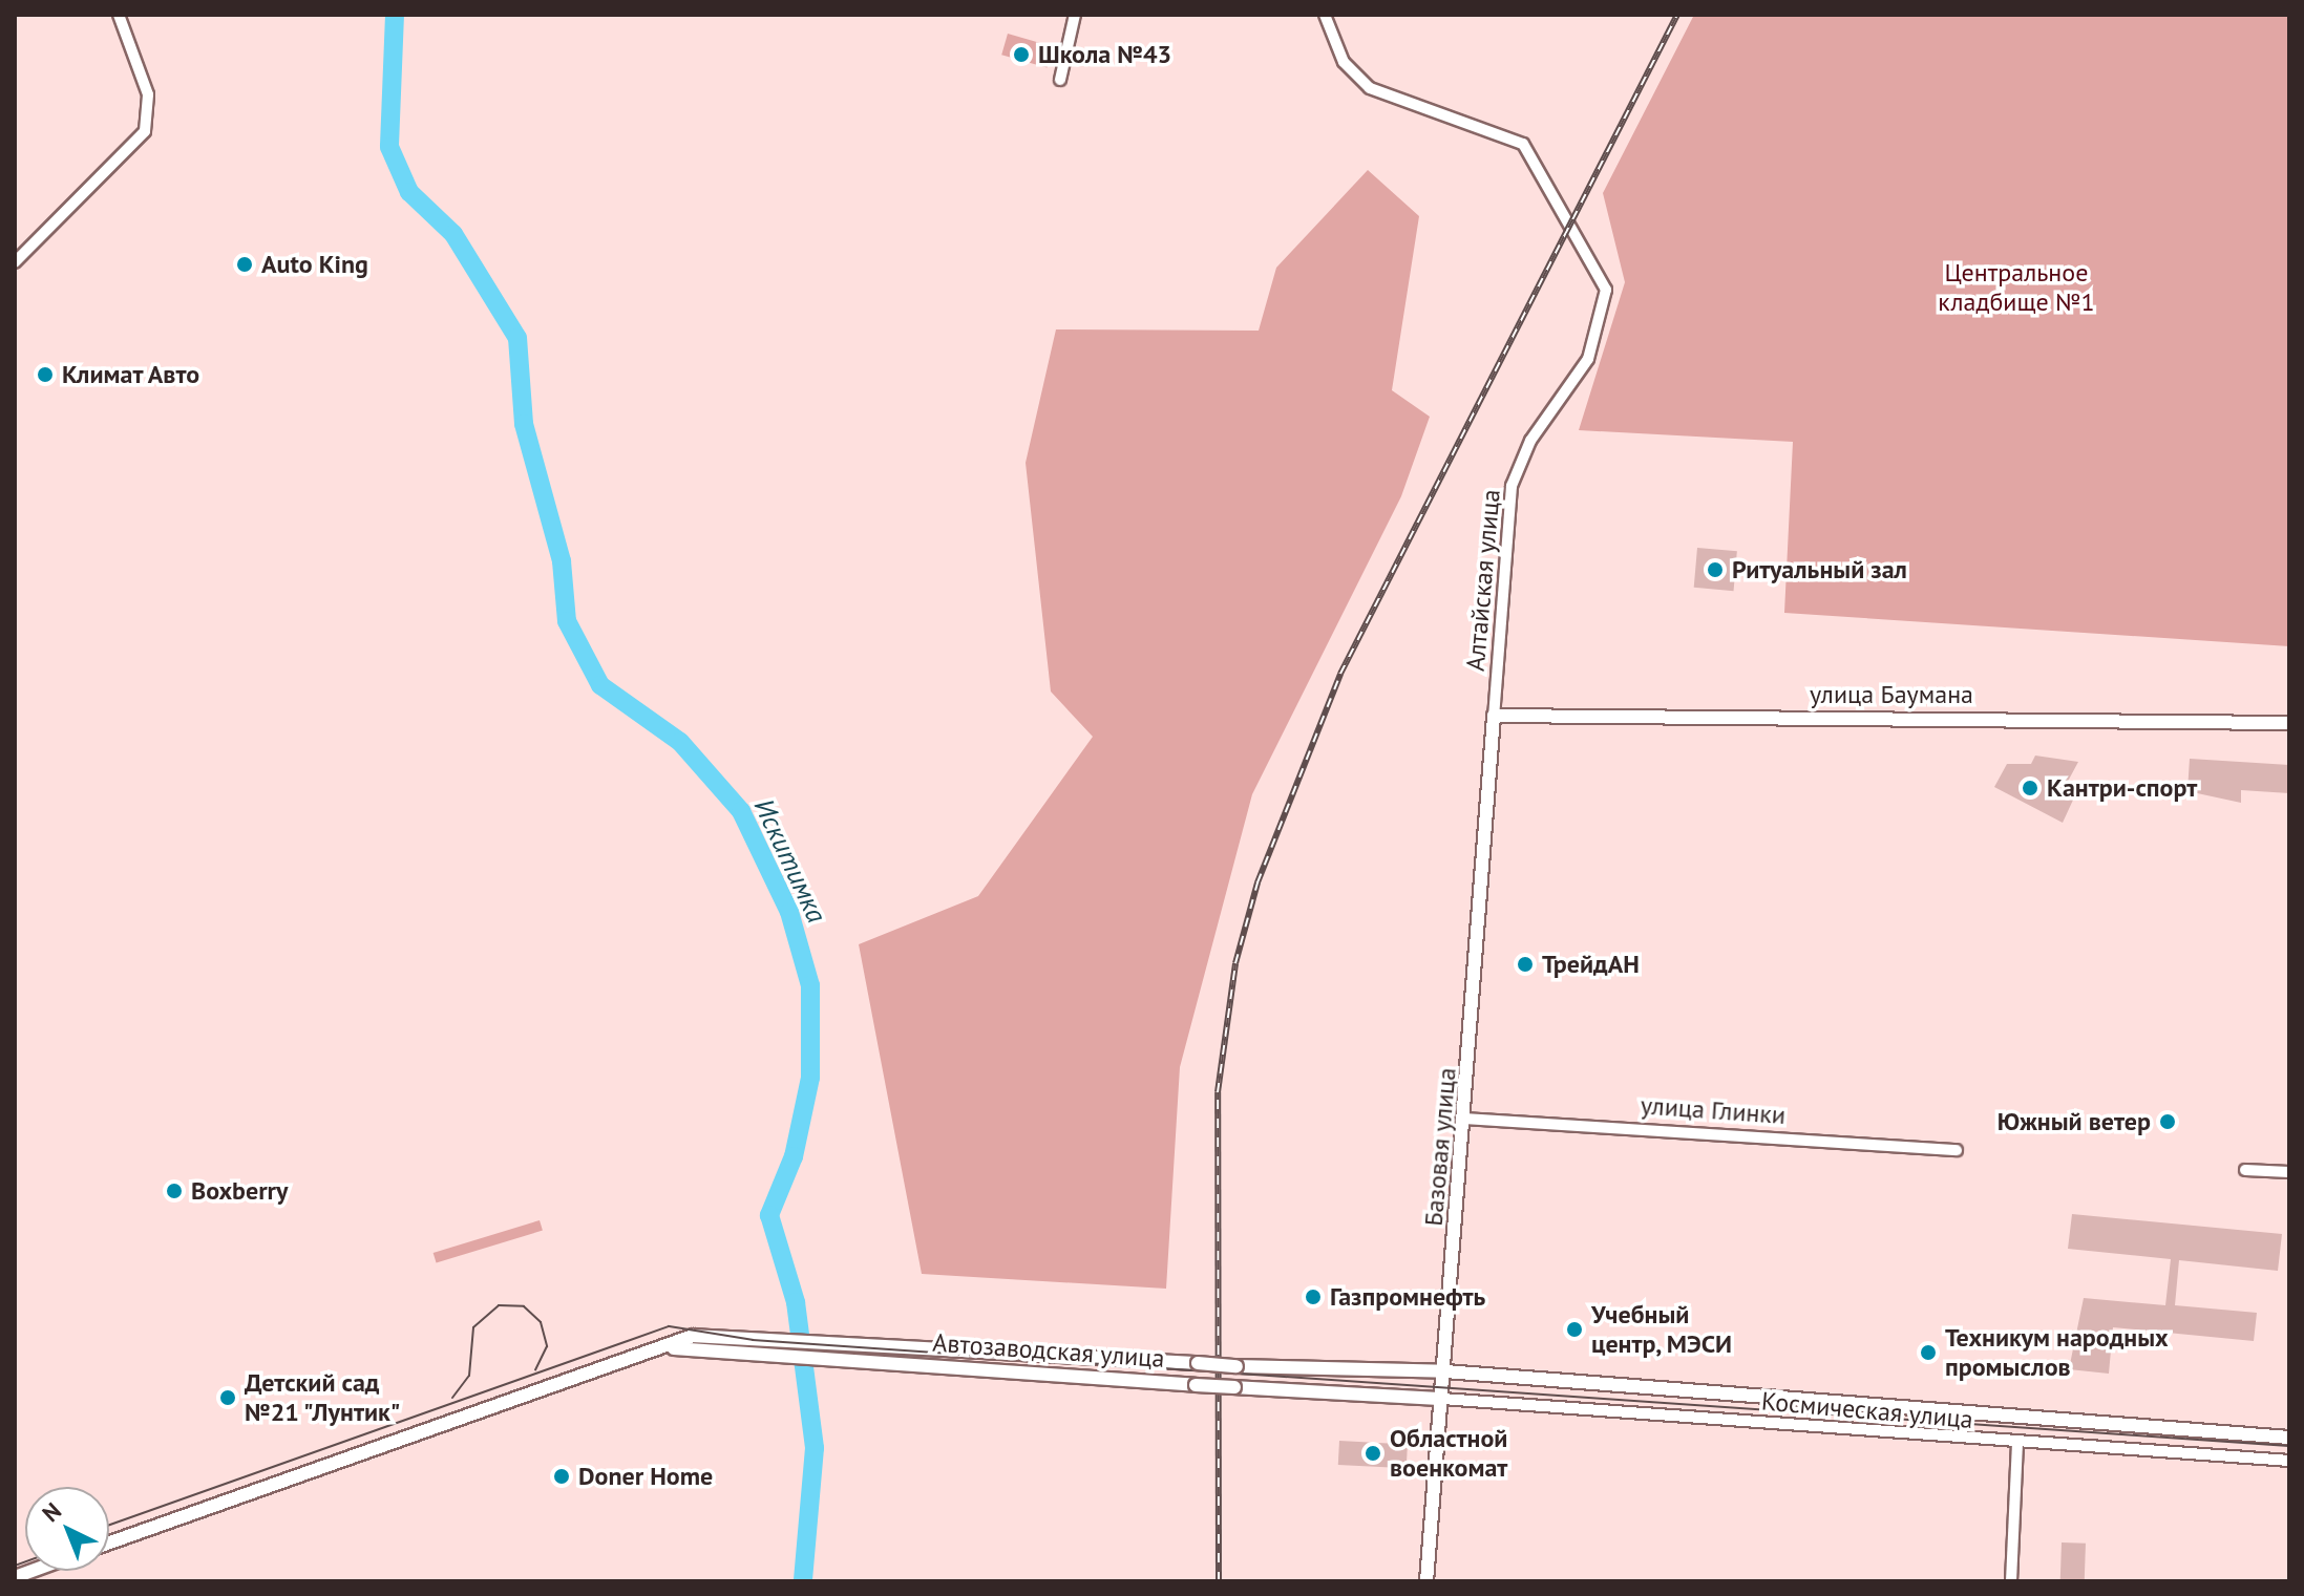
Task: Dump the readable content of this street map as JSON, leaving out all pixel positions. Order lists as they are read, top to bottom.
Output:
{
  "streets": {
    "main road": [
      "улица Баумана",
      "Базовая улица",
      "Автозаводская улица",
      "Космическая улица"
    ],
    "street": ["Алтайская улица", "улица Глинки"]
  },
  "crossings": [
    ["Алтайская улица", "улица Баумана"],
    ["Алтайская улица", "Базовая улица"],
    ["улица Баумана", "Базовая улица"],
    ["улица Глинки", "Базовая улица"],
    ["Базовая улица", "Автозаводская улица"],
    ["Базовая улица", "Космическая улица"],
    ["Автозаводская улица", "Космическая улица"]
  ],
  "water": ["Искитимка"],
  "parks": ["Центральное кладбище №1"],
  "places": [
    "Школа №43",
    "Auto King",
    "Климат Авто",
    "Ритуальный зал",
    "Кантри-спорт",
    "ТрейдАН",
    "Южный ветер",
    "Boxberry",
    "Газпромнефть",
    "Учебный центр, МЭСИ",
    "Техникум народных промыслов",
    "Детский сад №21 \"Лунтик\"",
    "Областной военкомат",
    "Doner Home"
  ],
  "north": "top left"
}
